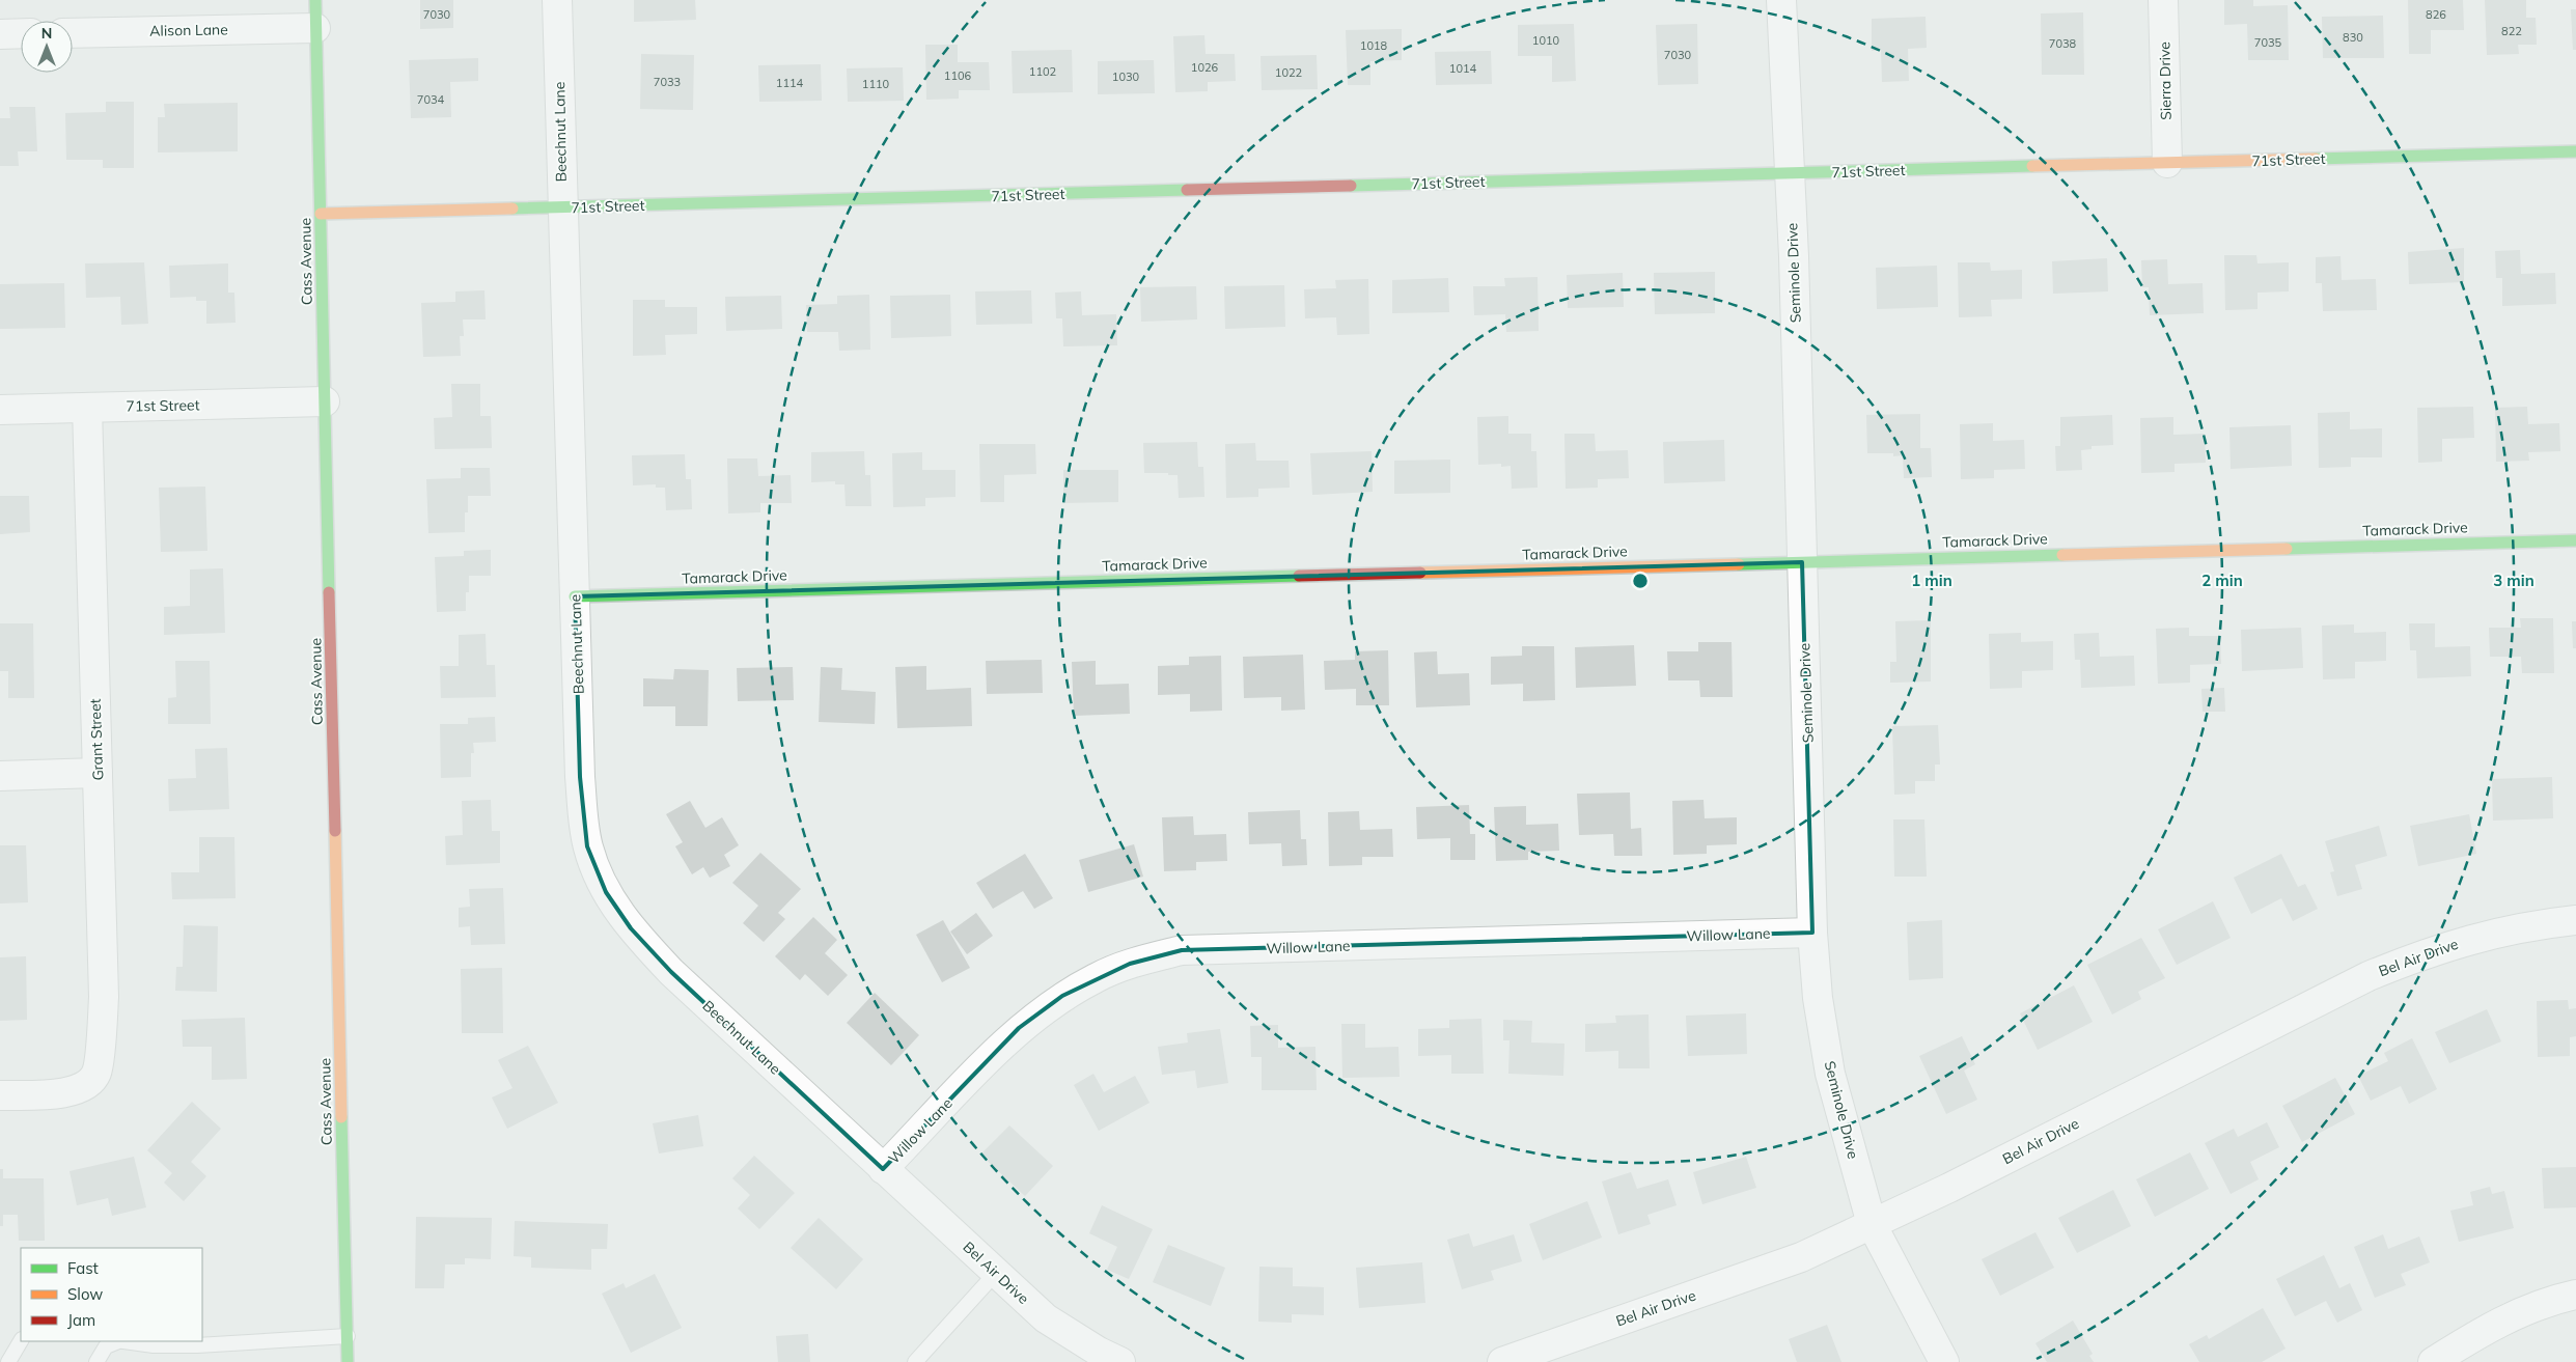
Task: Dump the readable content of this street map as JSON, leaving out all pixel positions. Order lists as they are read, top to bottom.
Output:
{
  "streets": {
    "street": [
      "Alison Lane",
      "Sierra Drive",
      "Beechnut Lane",
      "71st Street",
      "Cass Avenue",
      "Seminole Drive",
      "Tamarack Drive",
      "Grant Street",
      "Willow Lane",
      "Bel Air Drive"
    ]
  },
  "crossings": [
    ["Alison Lane", "Cass Avenue"],
    ["Sierra Drive", "71st Street"],
    ["Beechnut Lane", "71st Street"],
    ["Beechnut Lane", "Tamarack Drive"],
    ["Beechnut Lane", "Willow Lane"],
    ["Beechnut Lane", "Bel Air Drive"],
    ["71st Street", "Cass Avenue"],
    ["71st Street", "Seminole Drive"],
    ["71st Street", "Grant Street"],
    ["Seminole Drive", "Tamarack Drive"],
    ["Seminole Drive", "Willow Lane"],
    ["Seminole Drive", "Bel Air Drive"],
    ["Willow Lane", "Bel Air Drive"]
  ],
  "house_numbers": [
    "7030",
    "826",
    "822",
    "830",
    "1010",
    "7035",
    "7038",
    "1018",
    "7030",
    "1026",
    "1014",
    "1102",
    "1022",
    "1106",
    "1030",
    "7033",
    "1114",
    "1110",
    "7034"
  ],
  "legend": ["Fast", "Slow", "Jam"],
  "north": "top",
  "rings": ["1 min", "2 min", "3 min"]
}
